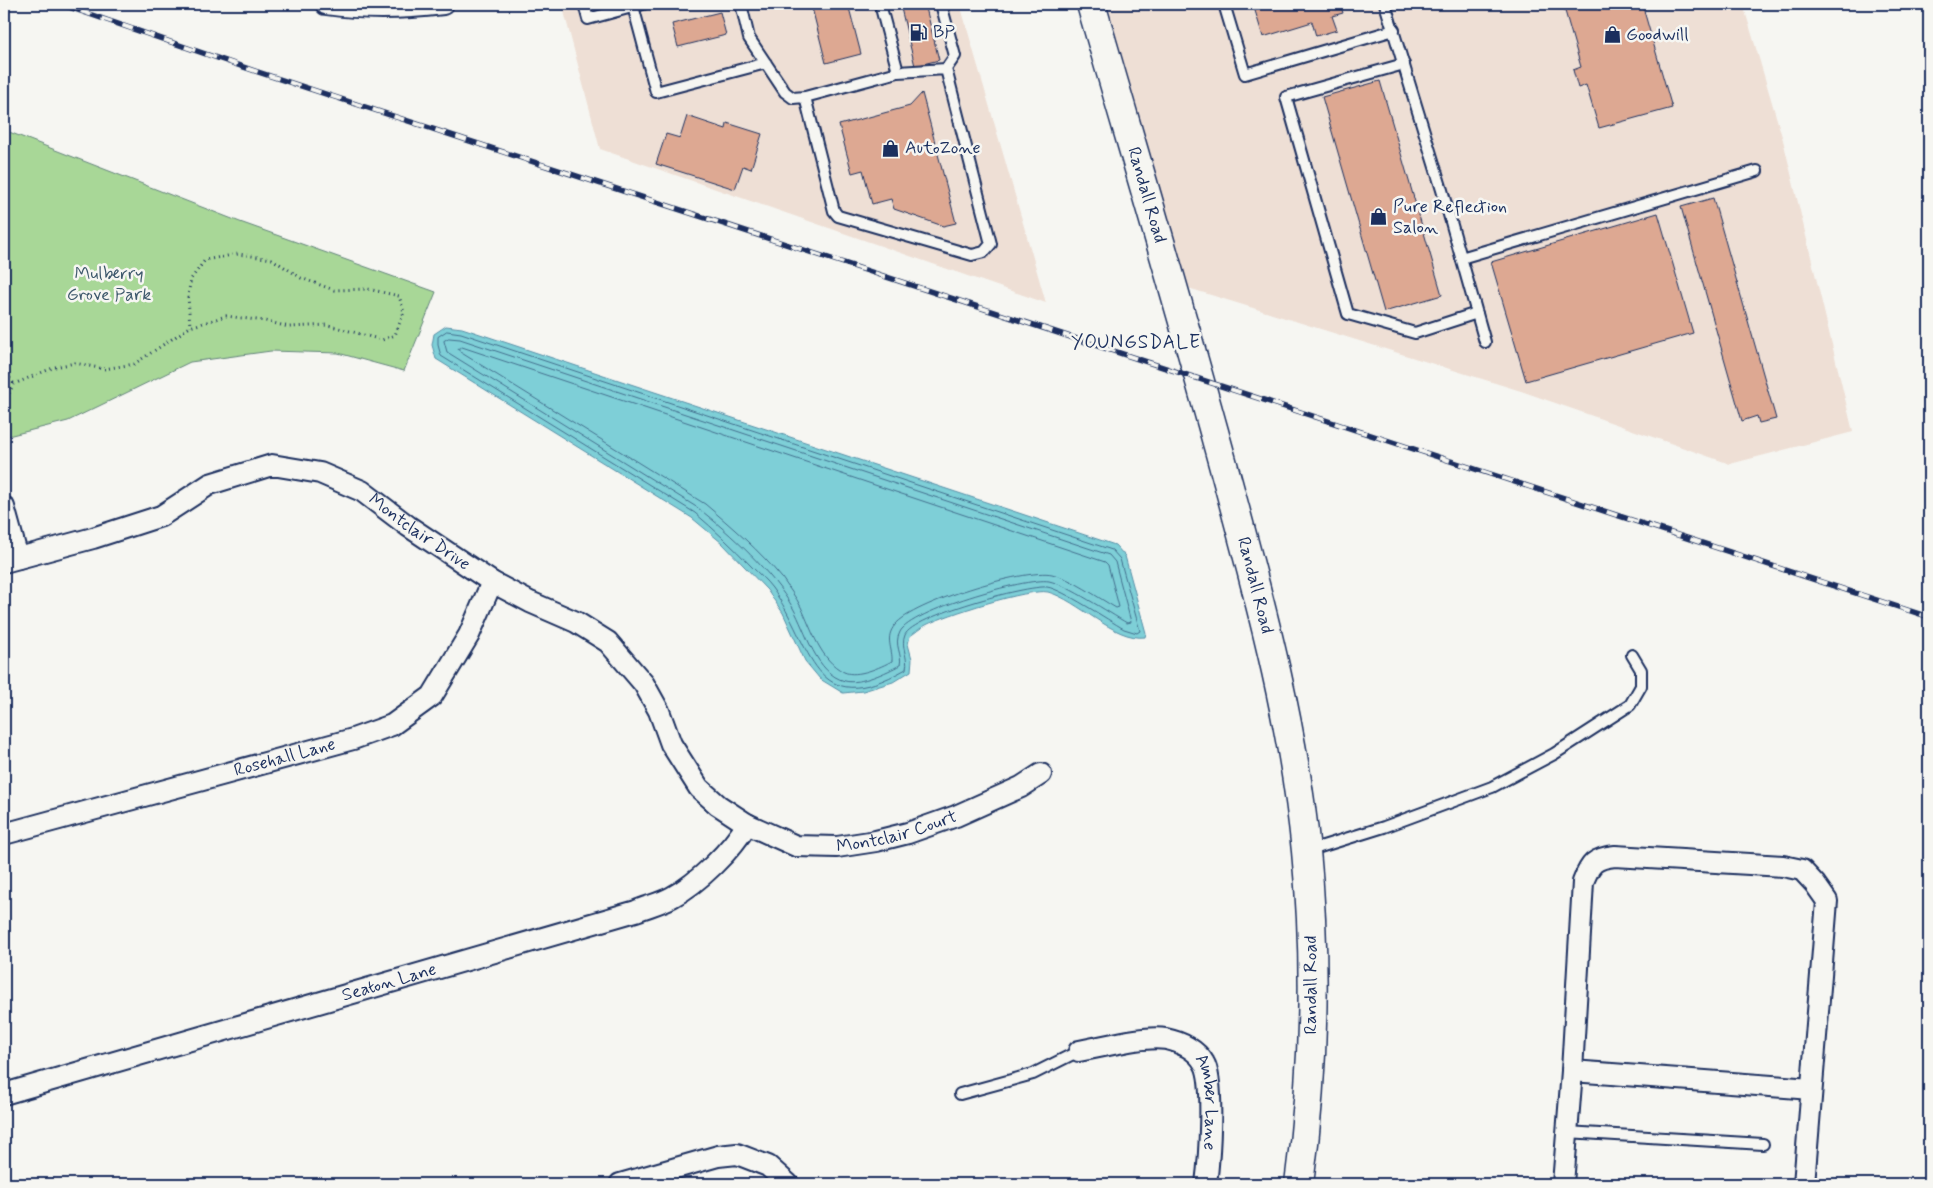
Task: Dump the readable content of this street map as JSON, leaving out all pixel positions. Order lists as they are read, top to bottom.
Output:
{
  "streets": {
    "main road": ["Randall Road"],
    "street": [
      "Montclair Drive",
      "Rosehall Lane",
      "Montclair Court",
      "Seaton Lane",
      "Amber Lane"
    ]
  },
  "crossings": [
    ["Montclair Drive", "Rosehall Lane"],
    ["Montclair Drive", "Montclair Court"],
    ["Montclair Drive", "Seaton Lane"],
    ["Montclair Court", "Seaton Lane"]
  ],
  "districts": ["YOUNGSDALE"],
  "parks": ["Mulberry Grove Park"],
  "places": {
    "fuel station": ["BP"],
    "shop": ["Goodwill", "AutoZone", "Pure Reflection Salon"]
  }
}
